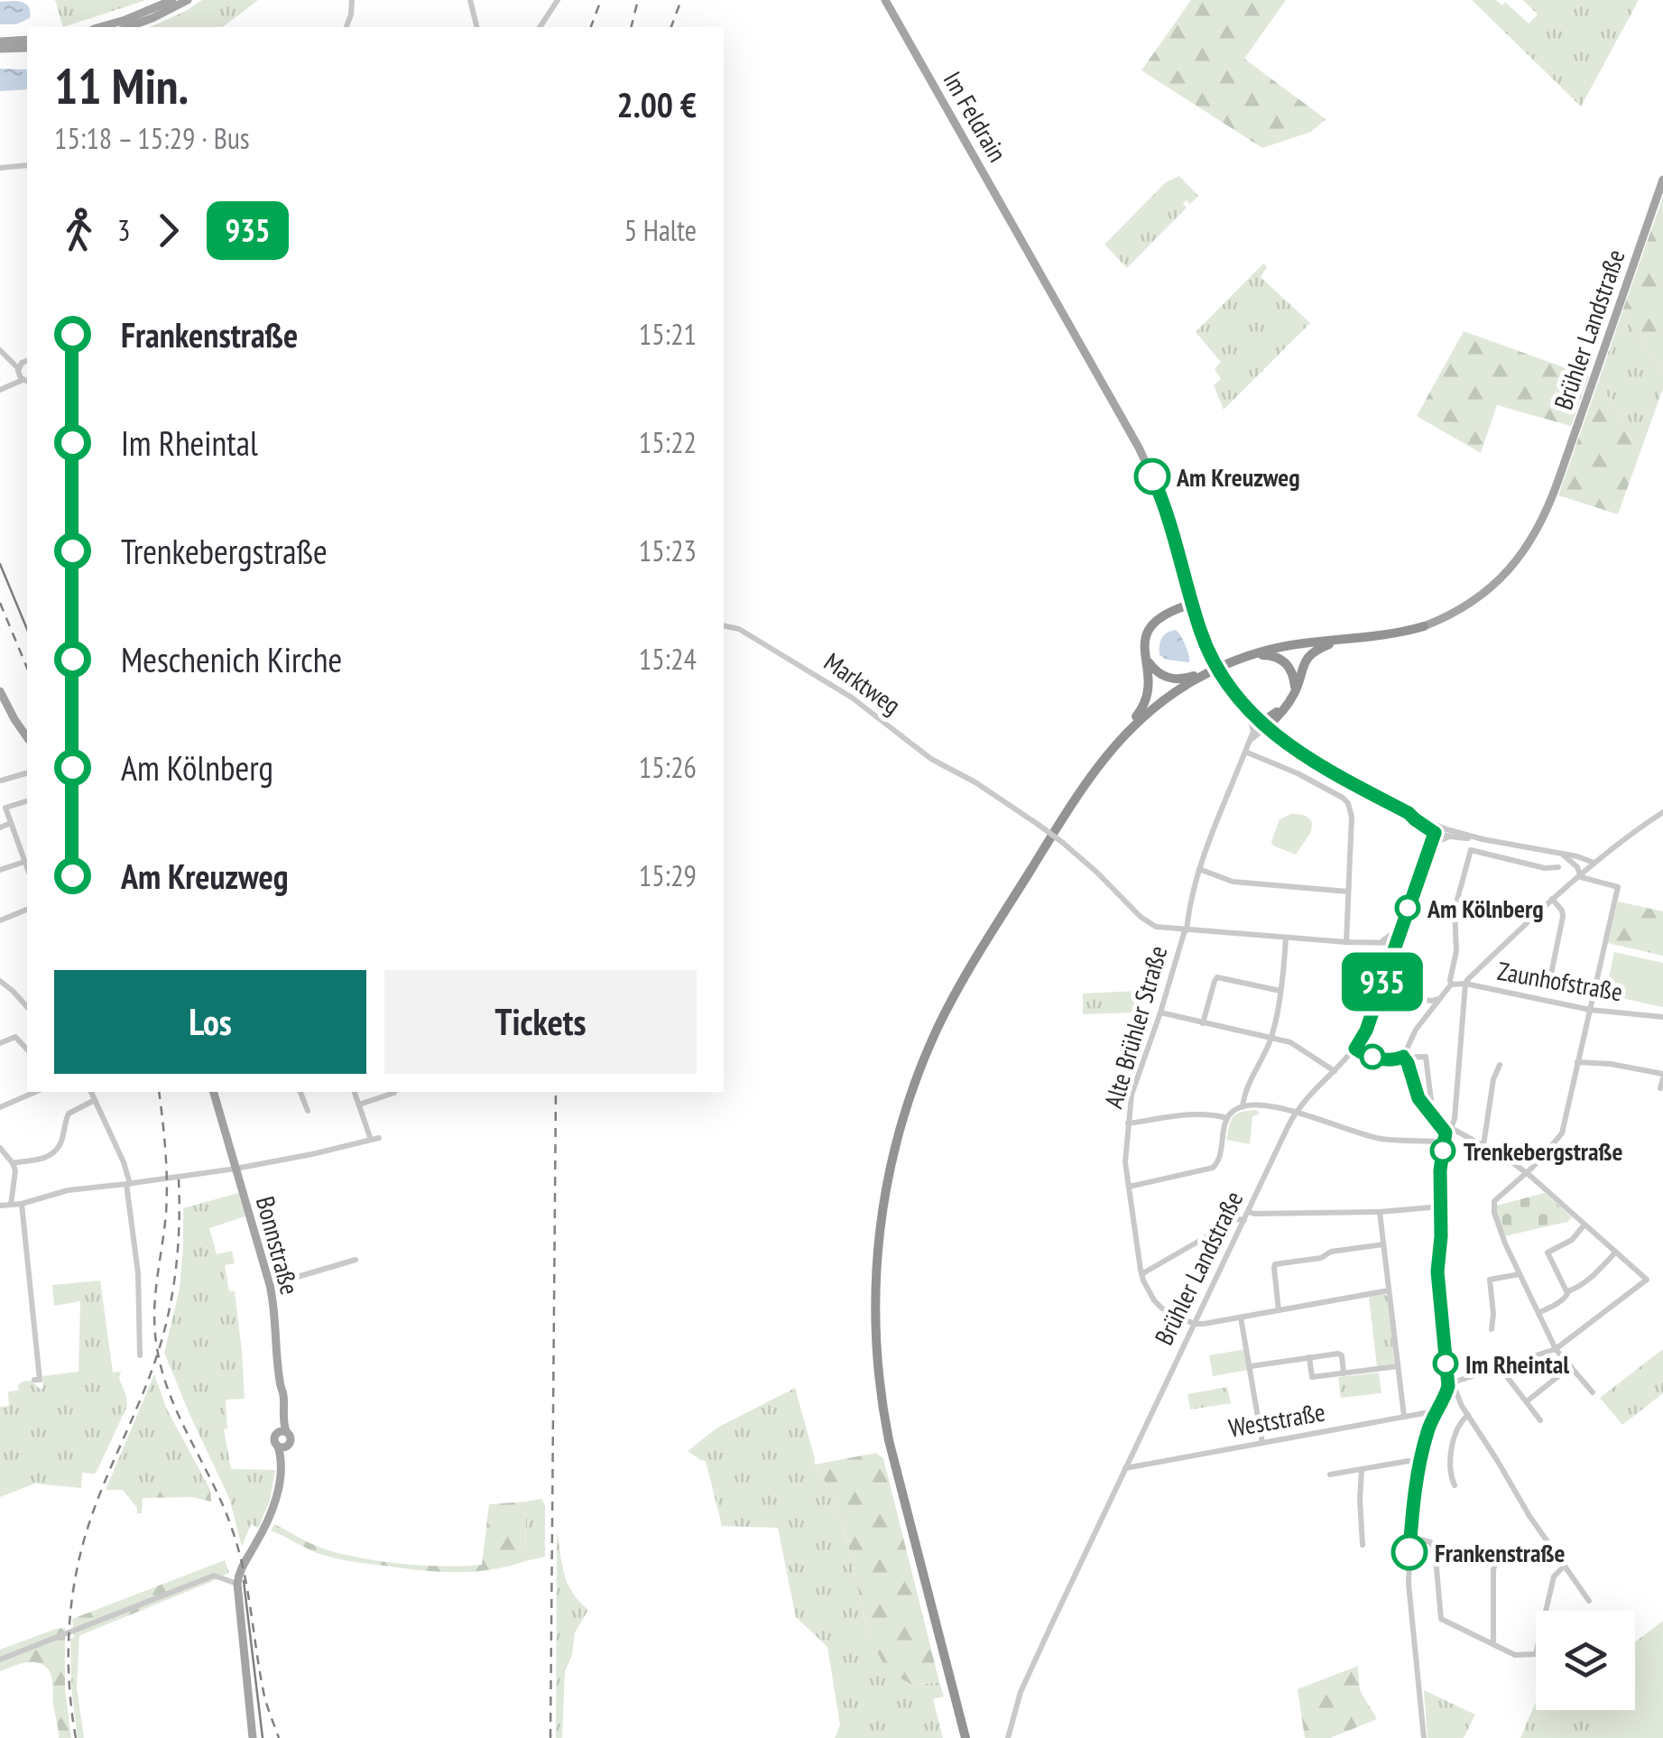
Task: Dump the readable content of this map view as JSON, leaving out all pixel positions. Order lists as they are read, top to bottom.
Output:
{
  "streets": {
    "main road": ["Im Feldrain", "Brühler Landstraße", "Bonnstraße"],
    "street": [
      "Marktweg",
      "Zaunhofstraße",
      "Alte Brühler Straße",
      "Weststraße"
    ]
  },
  "crossings": [
    ["Brühler Landstraße", "Alte Brühler Straße"],
    ["Brühler Landstraße", "Weststraße"],
    ["Marktweg", "Alte Brühler Straße"]
  ],
  "places": [
    "Am Kreuzweg",
    "Am Kölnberg",
    "Trenkebergstraße",
    "Im Rheintal",
    "Frankenstraße"
  ],
  "lines": ["bus line 935"],
  "page": {
    "on_map": "935",
    "heading": ["11 Min.", "15:18 – 15:29 · Bus", "2.00 €"],
    "legs": ["3", "935", "5 Halte"],
    "list": [
      {
        "name": "Frankenstraße",
        "value": "15:21"
      },
      {
        "name": "Im Rheintal",
        "value": "15:22"
      },
      {
        "name": "Trenkebergstraße",
        "value": "15:23"
      },
      {
        "name": "Meschenich Kirche",
        "value": "15:24"
      },
      {
        "name": "Am Kölnberg",
        "value": "15:26"
      },
      {
        "name": "Am Kreuzweg",
        "value": "15:29"
      }
    ],
    "buttons": ["Los", "Tickets"]
  }
}
